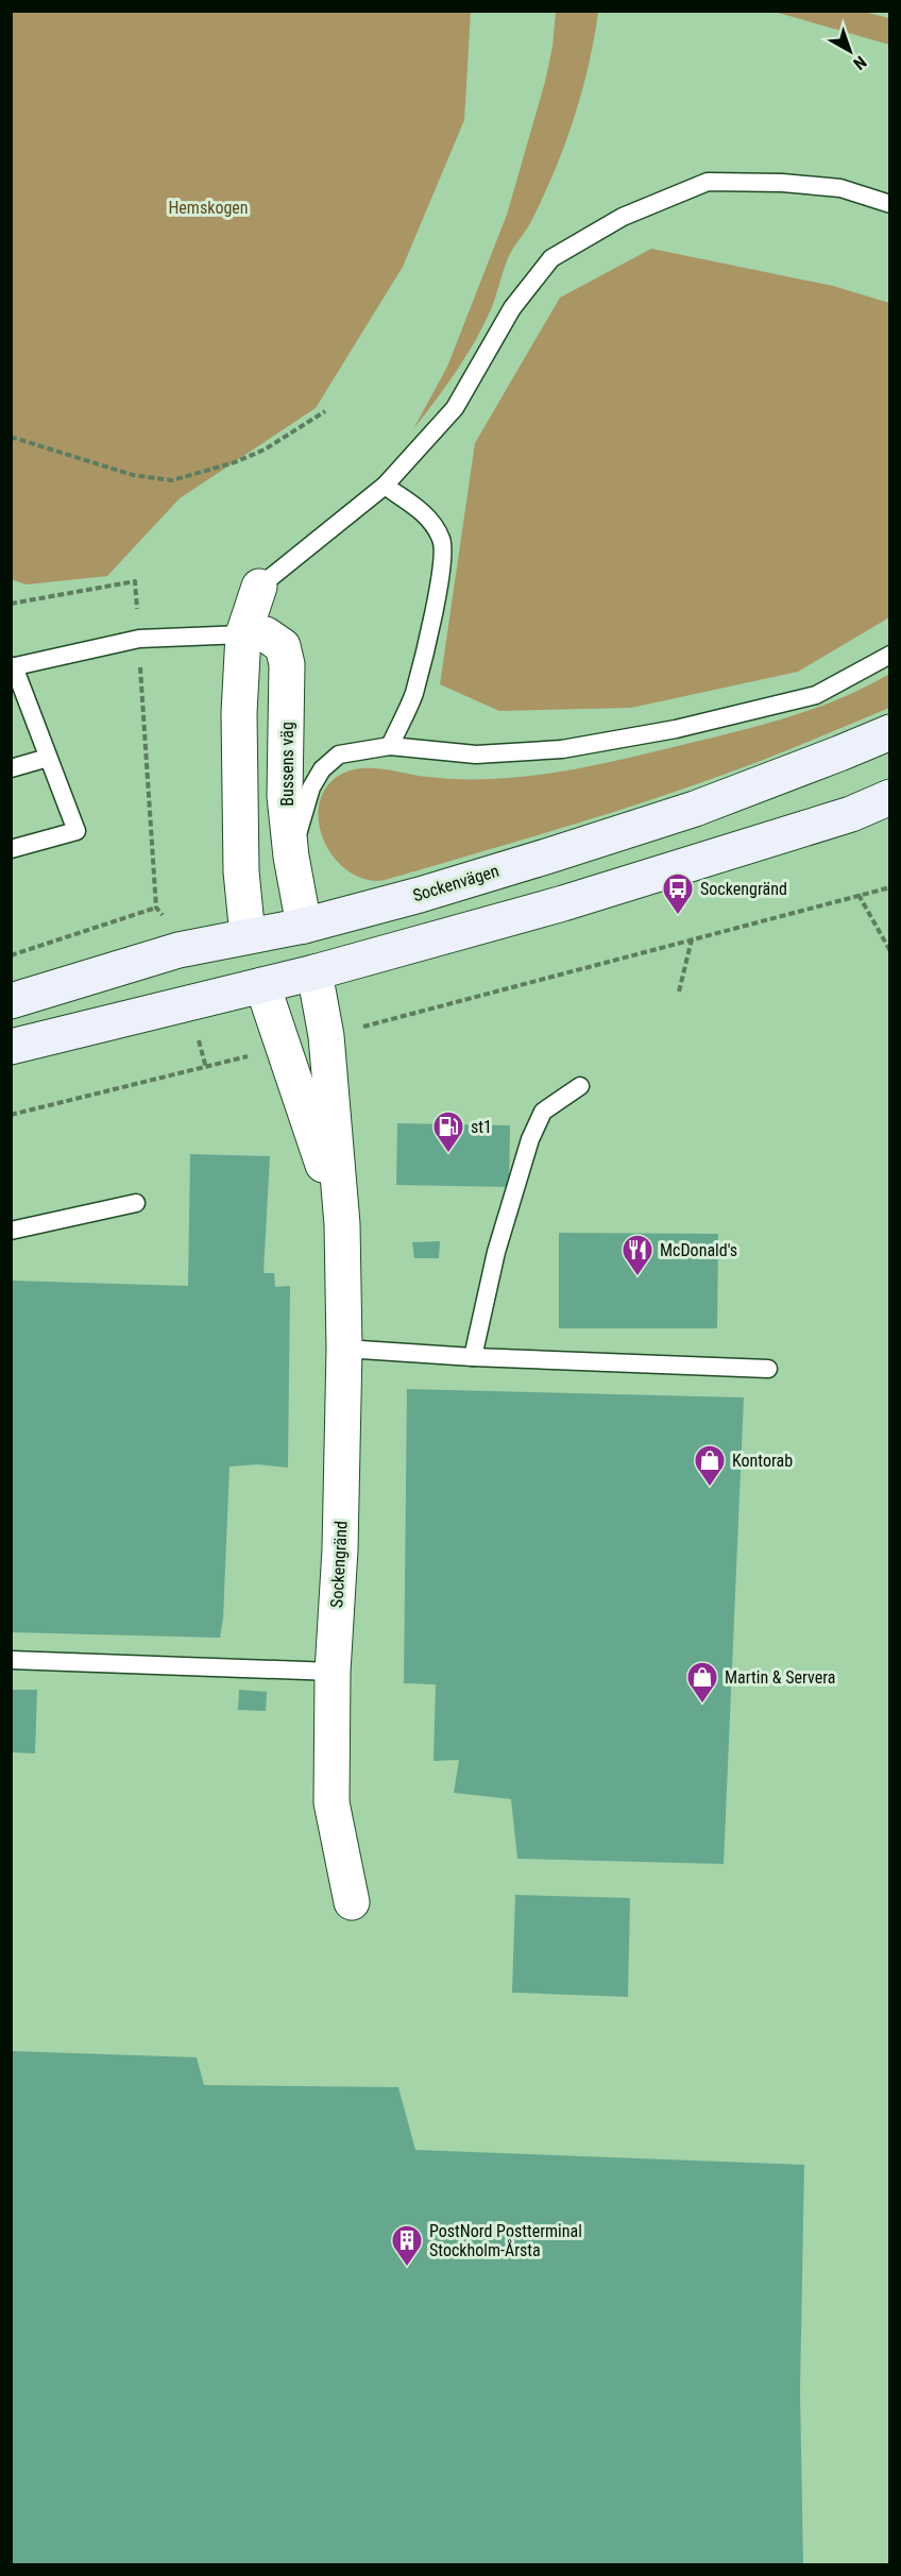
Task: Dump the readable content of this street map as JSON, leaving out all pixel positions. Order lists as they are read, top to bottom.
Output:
{
  "streets": {
    "main road": ["Sockenvägen"],
    "street": ["Bussens väg", "Sockengränd"]
  },
  "crossings": [
    ["Bussens väg", "Sockenvägen"]
  ],
  "parks": ["Hemskogen"],
  "places": {
    "bus stop": ["Sockengränd"],
    "fuel station": ["st1"],
    "restaurant": ["McDonald's"],
    "shop": ["Kontorab", "Martin & Servera"],
    "building": ["PostNord Postterminal Stockholm-Årsta"]
  },
  "north": "bottom right"
}
